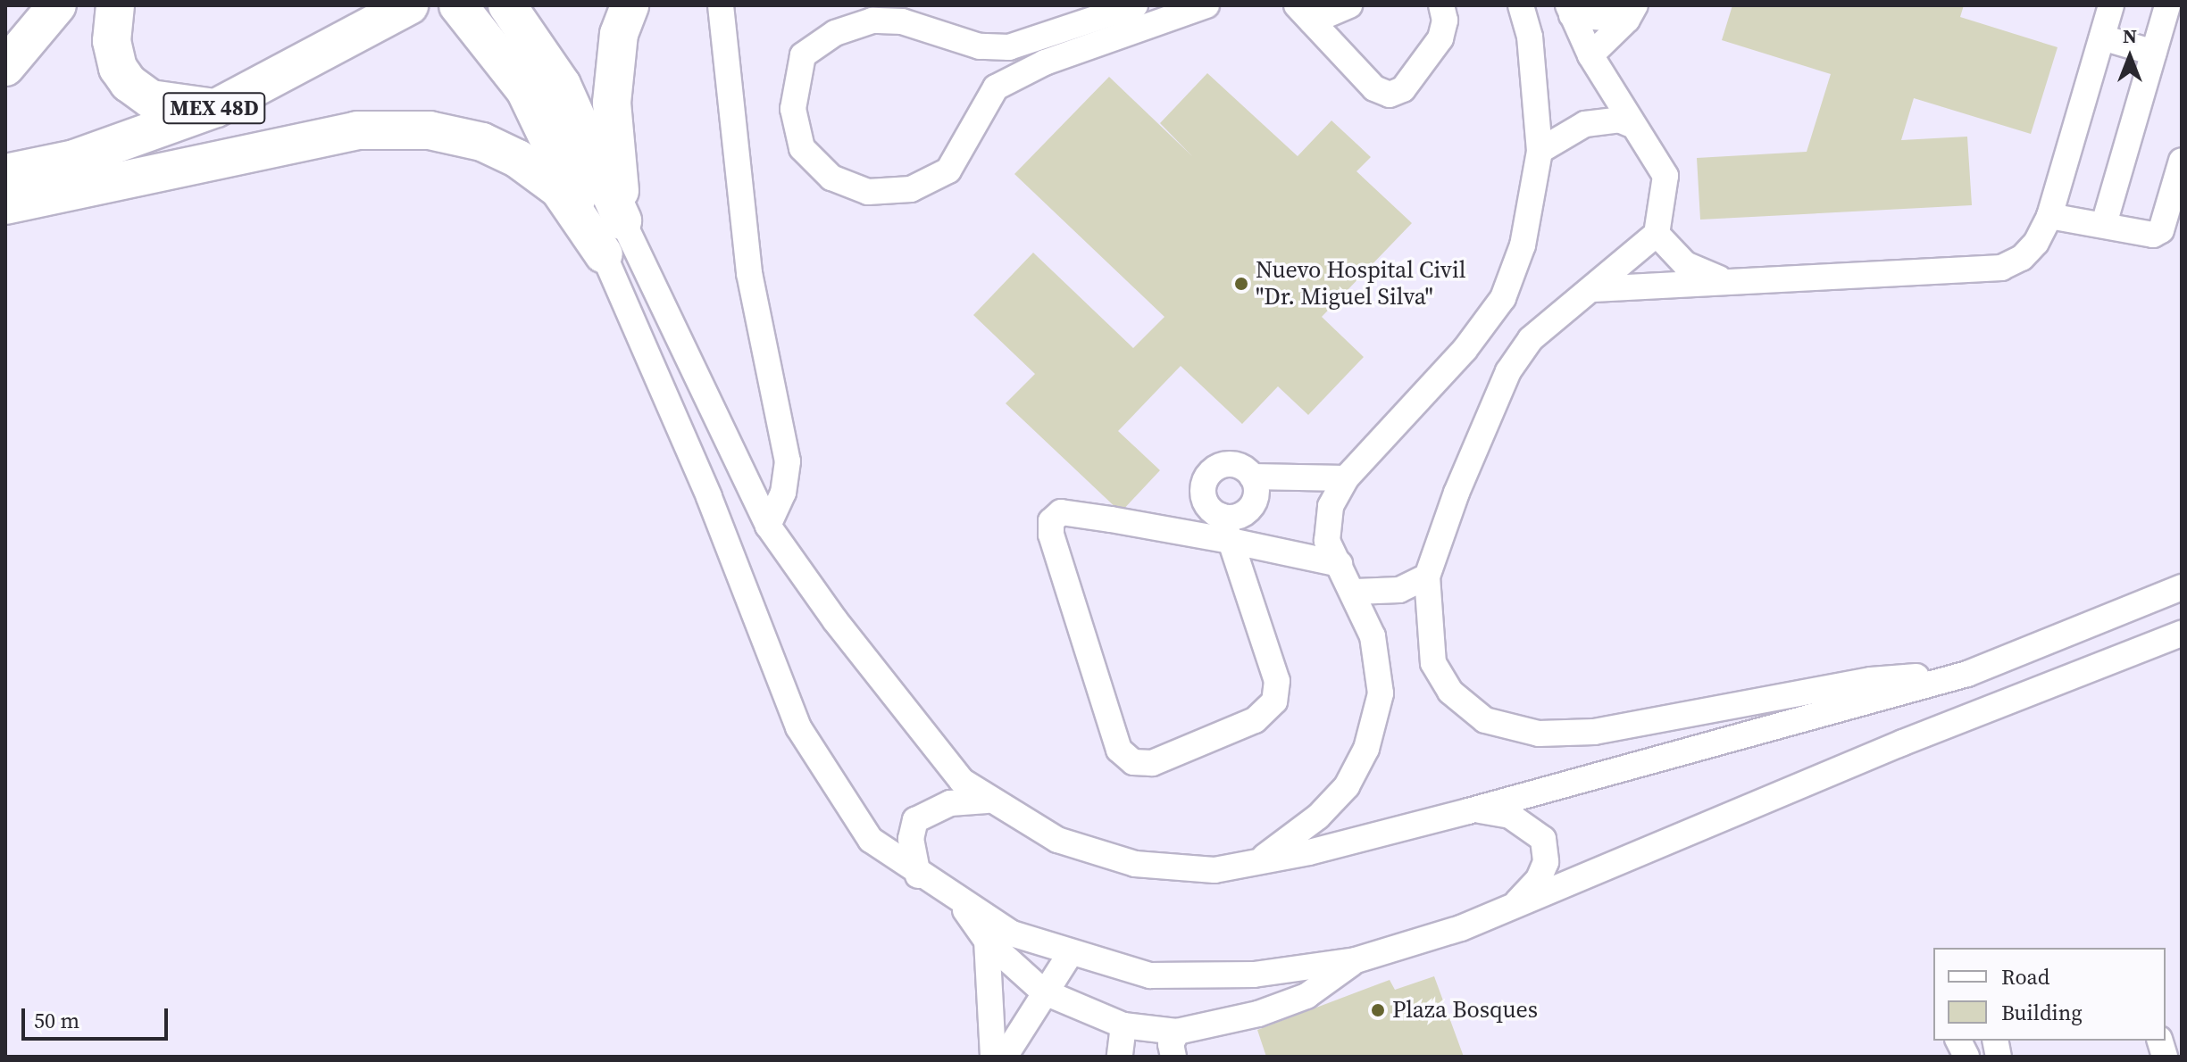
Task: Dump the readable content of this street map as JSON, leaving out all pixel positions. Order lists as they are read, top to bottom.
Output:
{
  "streets": {
    "highway": ["MEX 48D"]
  },
  "places": ["Nuevo Hospital Civil \"Dr. Miguel Silva\"", "Plaza Bosques"],
  "legend": ["Road", "Building"],
  "scale_bar": "50 m",
  "north": "top"
}
